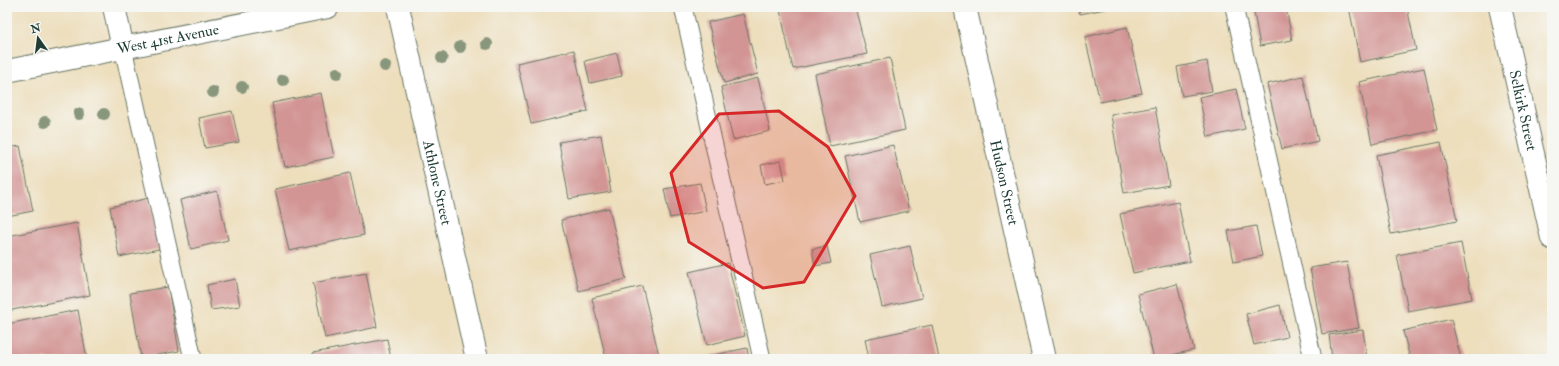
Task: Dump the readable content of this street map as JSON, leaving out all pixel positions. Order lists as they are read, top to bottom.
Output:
{
  "streets": {
    "street": [
      "West 41st Avenue",
      "Selkirk Street",
      "Athlone Street",
      "Hudson Street"
    ]
  },
  "north": "top"
}
